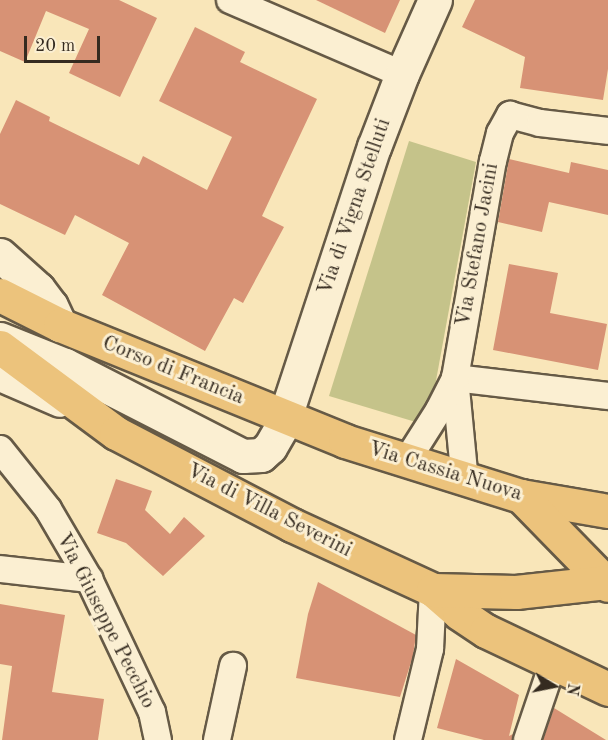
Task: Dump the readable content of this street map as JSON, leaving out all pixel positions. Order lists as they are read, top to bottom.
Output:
{
  "streets": {
    "main road": [
      "Via di Vigna Stelluti",
      "Corso di Francia",
      "Via Cassia Nuova",
      "Via di Villa Severini"
    ],
    "street": ["Via Stefano Jacini", "Via Giuseppe Pecchio"]
  },
  "crossings": [
    ["Via di Vigna Stelluti", "Corso di Francia"],
    ["Via di Vigna Stelluti", "Via Cassia Nuova"],
    ["Via di Vigna Stelluti", "Via di Villa Severini"],
    ["Via Stefano Jacini", "Via Cassia Nuova"],
    ["Corso di Francia", "Via Cassia Nuova"],
    ["Corso di Francia", "Via di Villa Severini"],
    ["Via Cassia Nuova", "Via di Villa Severini"]
  ],
  "scale_bar": "20 m",
  "north": "right"
}
